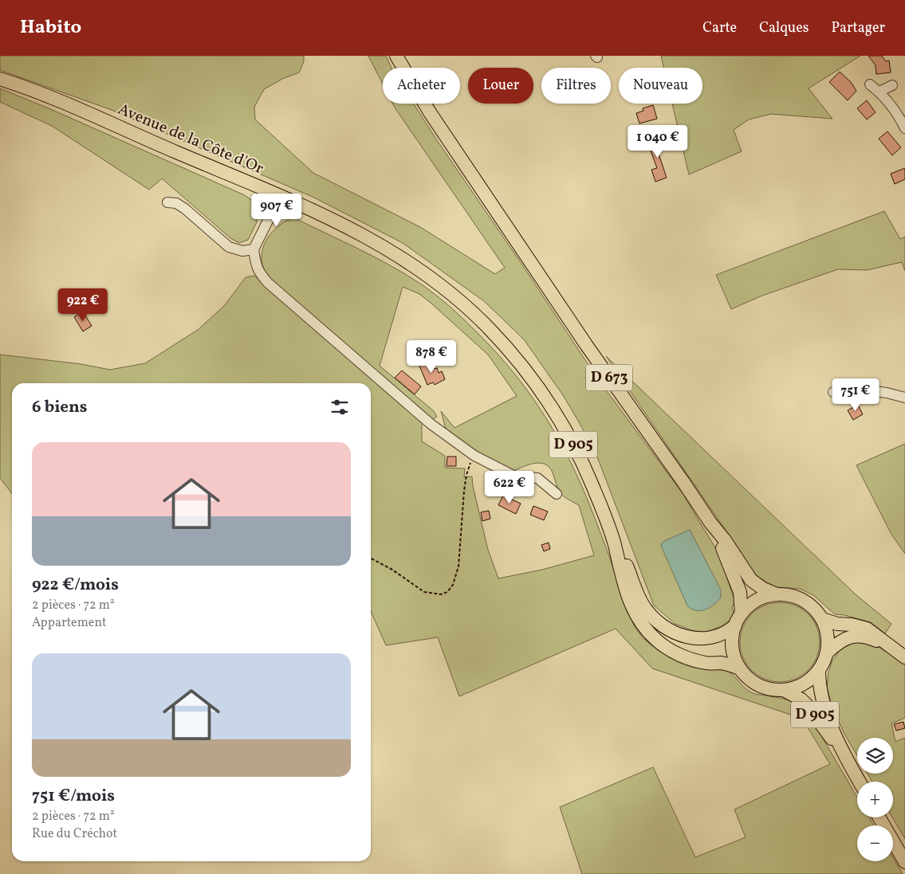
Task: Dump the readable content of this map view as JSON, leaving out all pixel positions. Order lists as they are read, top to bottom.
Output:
{
  "streets": {
    "main road": ["Avenue de la Côte d'Or", "D 673", "D 905"]
  },
  "crossings": [
    ["Avenue de la Côte d'Or", "D 673"],
    ["Avenue de la Côte d'Or", "D 905"],
    ["D 673", "D 905"]
  ],
  "page": {
    "header": "Habito",
    "nav": ["Carte", "Calques", "Partager"],
    "chip": [
      "Acheter",
      "Louer",
      "Filtres",
      "Nouveau"
    ],
    "price": [
      "1 040 €",
      "907 €",
      "922 €",
      "878 €",
      "751 €",
      "622 €"
    ],
    "heading": "6 biens",
    "list": [
      {
        "name": "922 €/mois",
        "note": "2 pièces · 72 m² · Appartement"
      },
      {
        "name": "751 €/mois",
        "note": "2 pièces · 72 m² · Rue du Créchot"
      }
    ],
    "map_buttons": ["+", "−"]
  }
}
